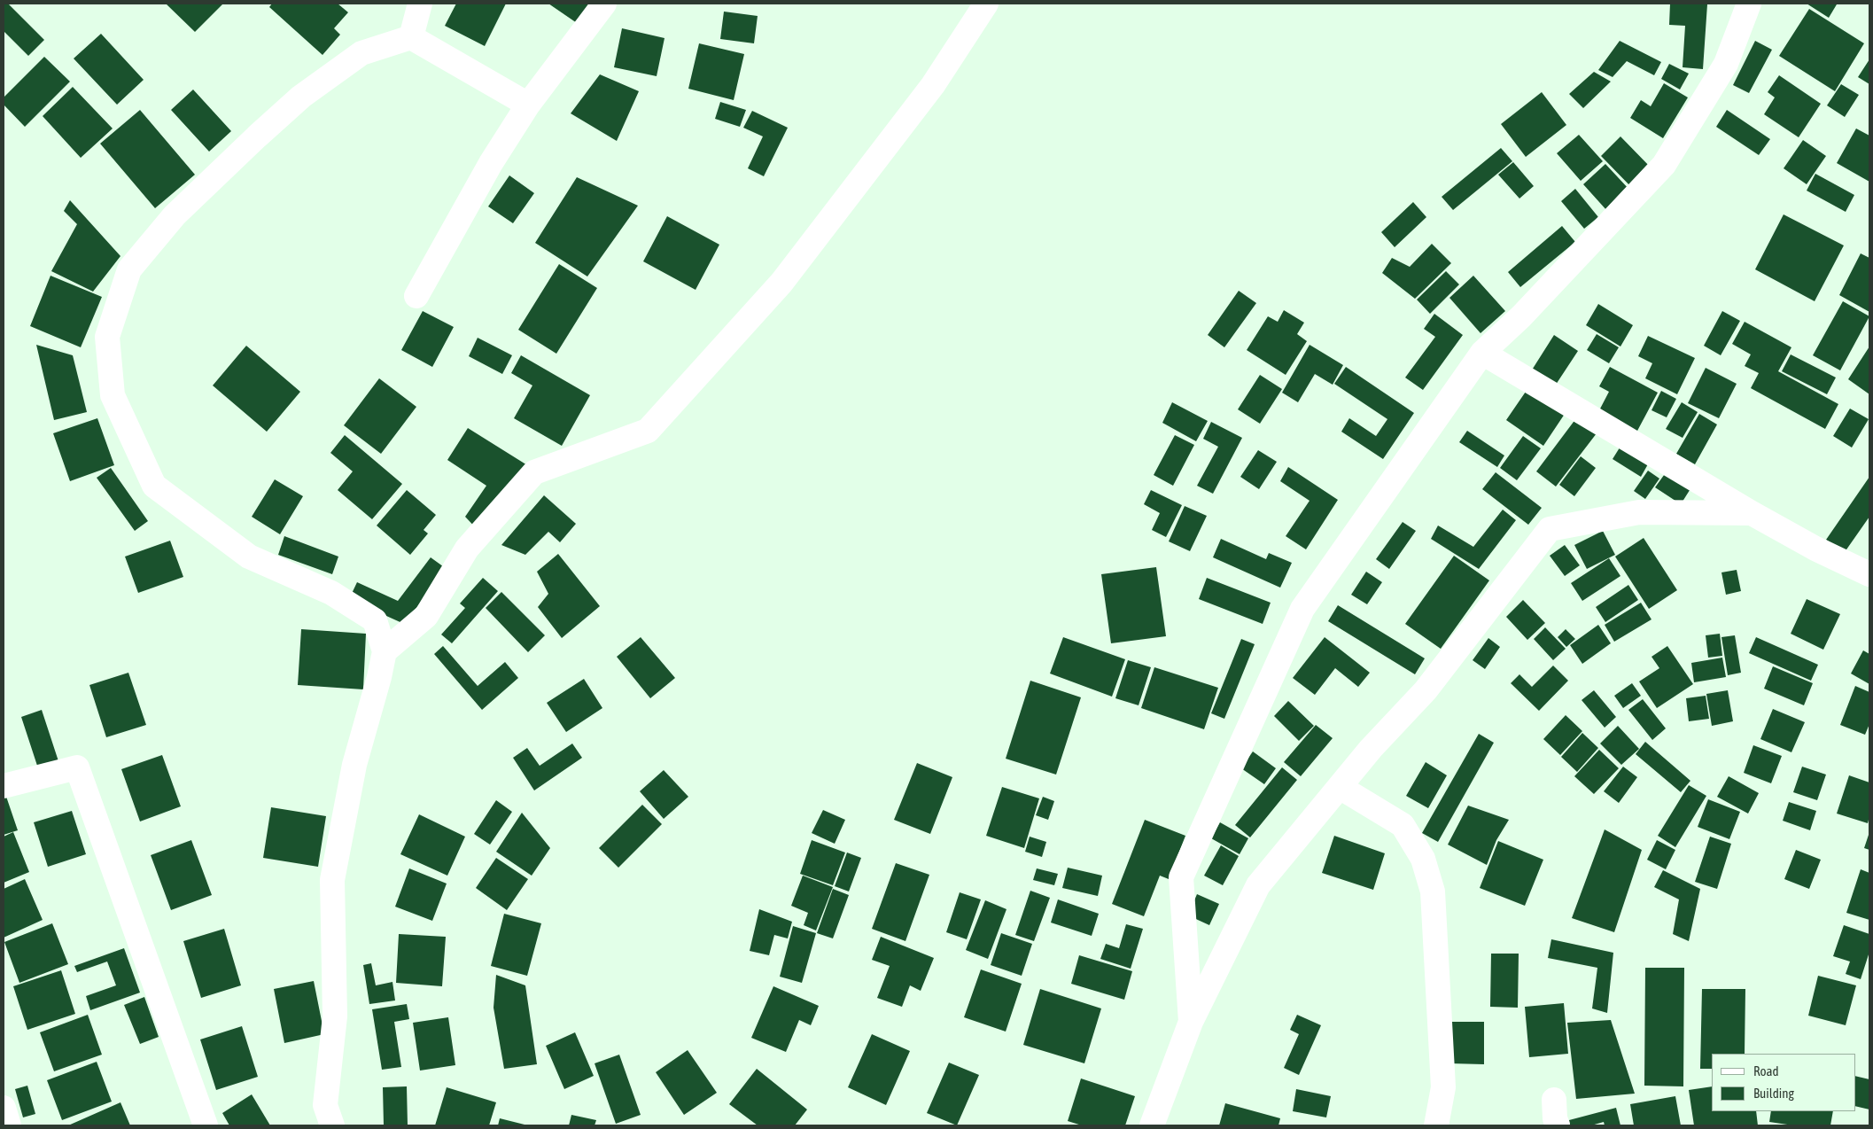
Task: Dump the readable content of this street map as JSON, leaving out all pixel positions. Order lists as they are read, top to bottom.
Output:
{
  "legend": ["Road", "Building"]
}
